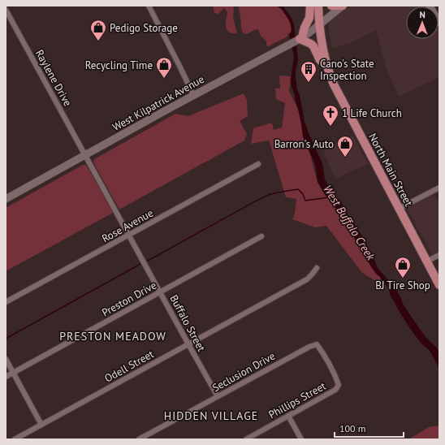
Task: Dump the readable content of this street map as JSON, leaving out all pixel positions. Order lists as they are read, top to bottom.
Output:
{
  "streets": {
    "main road": ["West Kilpatrick Avenue", "North Main Street"],
    "street": [
      "Raylene Drive",
      "Rose Avenue",
      "Preston Drive",
      "Buffalo Street",
      "Odell Street",
      "Seclusion Drive",
      "Phillips Street"
    ]
  },
  "crossings": [
    ["Raylene Drive", "West Kilpatrick Avenue"],
    ["Raylene Drive", "Buffalo Street"],
    ["West Kilpatrick Avenue", "North Main Street"],
    ["West Kilpatrick Avenue", "Buffalo Street"],
    ["Rose Avenue", "Buffalo Street"],
    ["Preston Drive", "Buffalo Street"],
    ["Buffalo Street", "Odell Street"],
    ["Buffalo Street", "Seclusion Drive"],
    ["Seclusion Drive", "Phillips Street"]
  ],
  "districts": ["PRESTON MEADOW", "HIDDEN VILLAGE"],
  "water": ["West Buffalo Creek"],
  "places": {
    "shop": [
      "Pedigo Storage",
      "Recycling Time",
      "Barron's Auto",
      "BJ Tire Shop"
    ],
    "building": ["Cano's State Inspection"],
    "church": ["1 Life Church"]
  },
  "scale_bar": "100 m",
  "north": "top"
}
